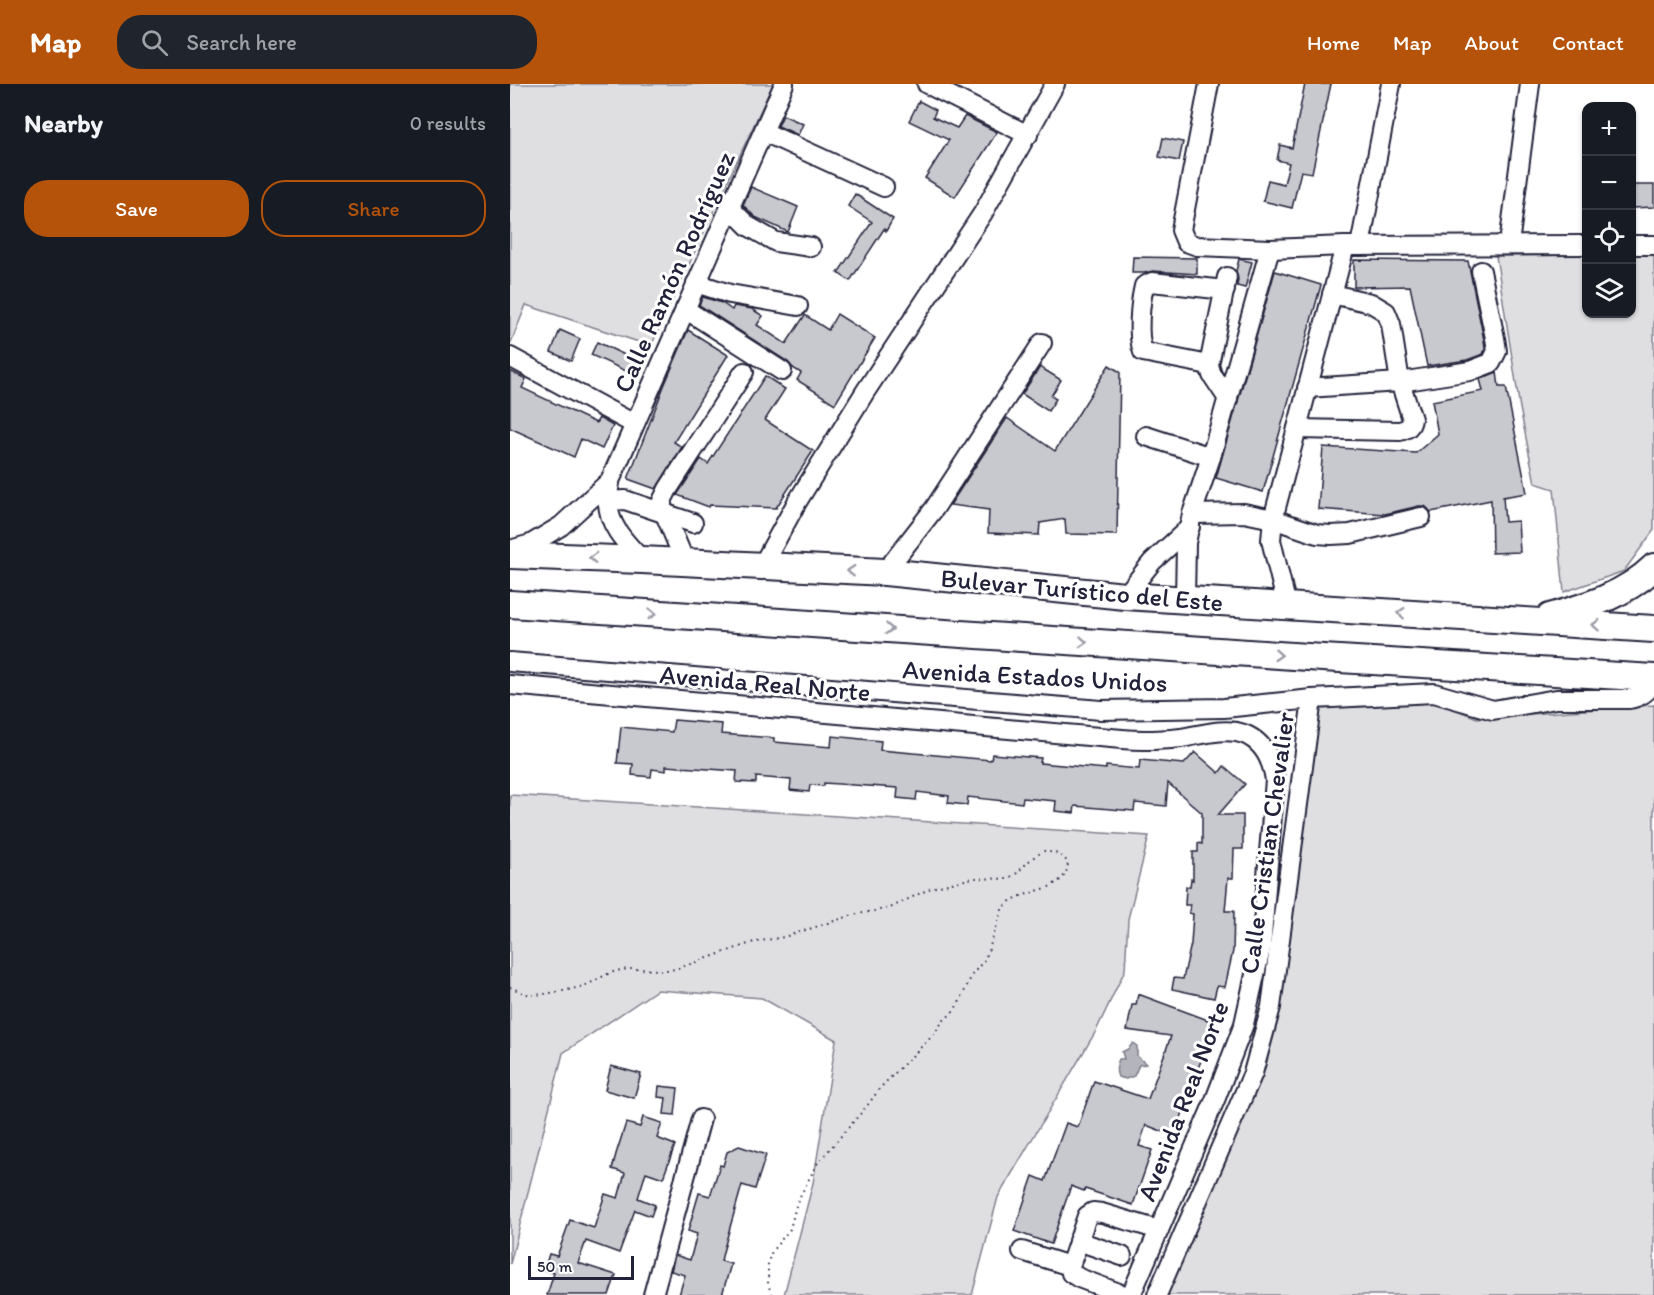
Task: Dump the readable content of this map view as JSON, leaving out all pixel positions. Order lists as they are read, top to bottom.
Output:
{
  "streets": {
    "highway": ["Bulevar Turístico del Este"],
    "street": [
      "Calle Ramón Rodríguez",
      "Avenida Estados Unidos",
      "Avenida Real Norte",
      "Calle Cristian Chevalier"
    ]
  },
  "crossings": [
    ["Bulevar Turístico del Este", "Avenida Estados Unidos"],
    ["Avenida Estados Unidos", "Calle Cristian Chevalier"]
  ],
  "scale_bar": "50 m",
  "page": {
    "header": "Map",
    "search": "Search here",
    "nav": [
      "Home",
      "Map",
      "About",
      "Contact"
    ],
    "heading": ["Nearby", "0 results"],
    "map_buttons": ["+", "−"],
    "buttons": ["Save", "Share"],
    "scale": "50 m"
  }
}
